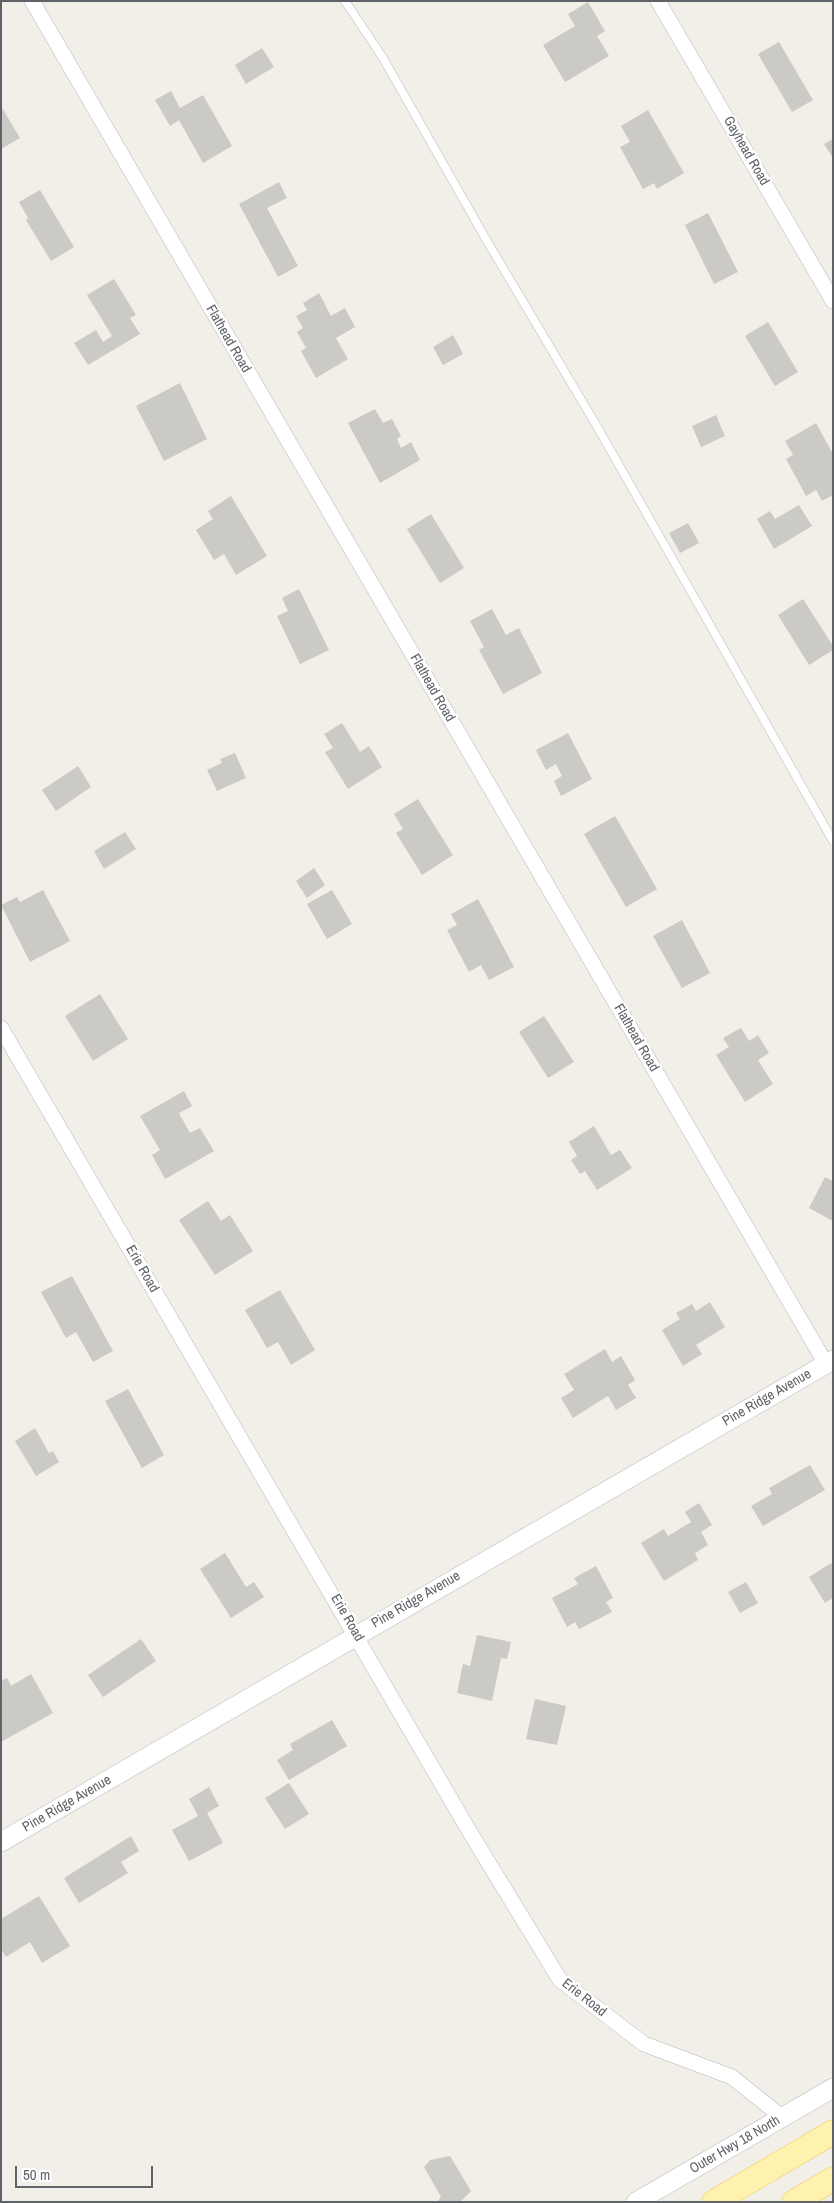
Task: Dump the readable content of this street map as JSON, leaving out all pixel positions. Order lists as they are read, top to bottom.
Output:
{
  "streets": {
    "street": [
      "Gayhead Road",
      "Flathead Road",
      "Erie Road",
      "Pine Ridge Avenue",
      "Outer Hwy 18 North"
    ]
  },
  "crossings": [
    ["Flathead Road", "Pine Ridge Avenue"],
    ["Erie Road", "Pine Ridge Avenue"],
    ["Erie Road", "Outer Hwy 18 North"]
  ],
  "scale_bar": "50 m"
}
